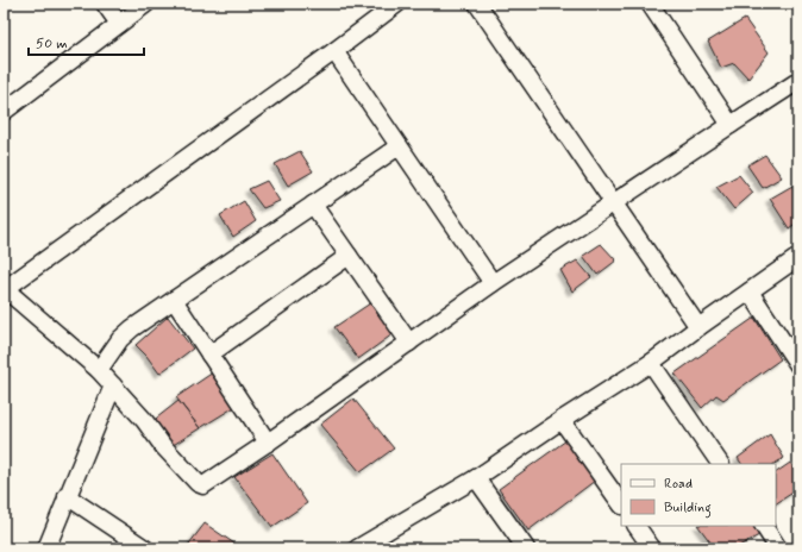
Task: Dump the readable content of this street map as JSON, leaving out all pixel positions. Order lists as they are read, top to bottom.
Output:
{
  "legend": ["Road", "Building"],
  "scale_bar": "50 m"
}
